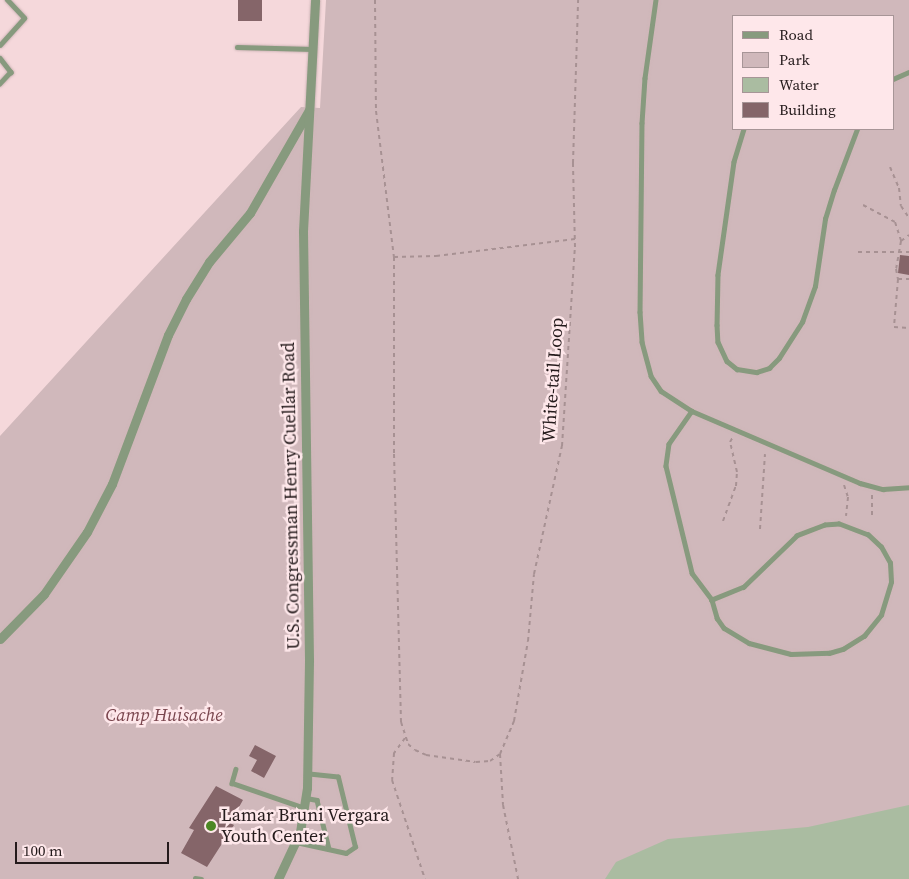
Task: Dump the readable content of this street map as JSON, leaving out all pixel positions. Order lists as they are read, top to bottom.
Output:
{
  "streets": {
    "street": ["U.S. Congressman Henry Cuellar Road"],
    "path": ["White-tail Loop"]
  },
  "parks": ["Camp Huisache"],
  "places": ["Lamar Bruni Vergara Youth Center"],
  "legend": [
    "Road",
    "Park",
    "Water",
    "Building"
  ],
  "scale_bar": "100 m"
}
